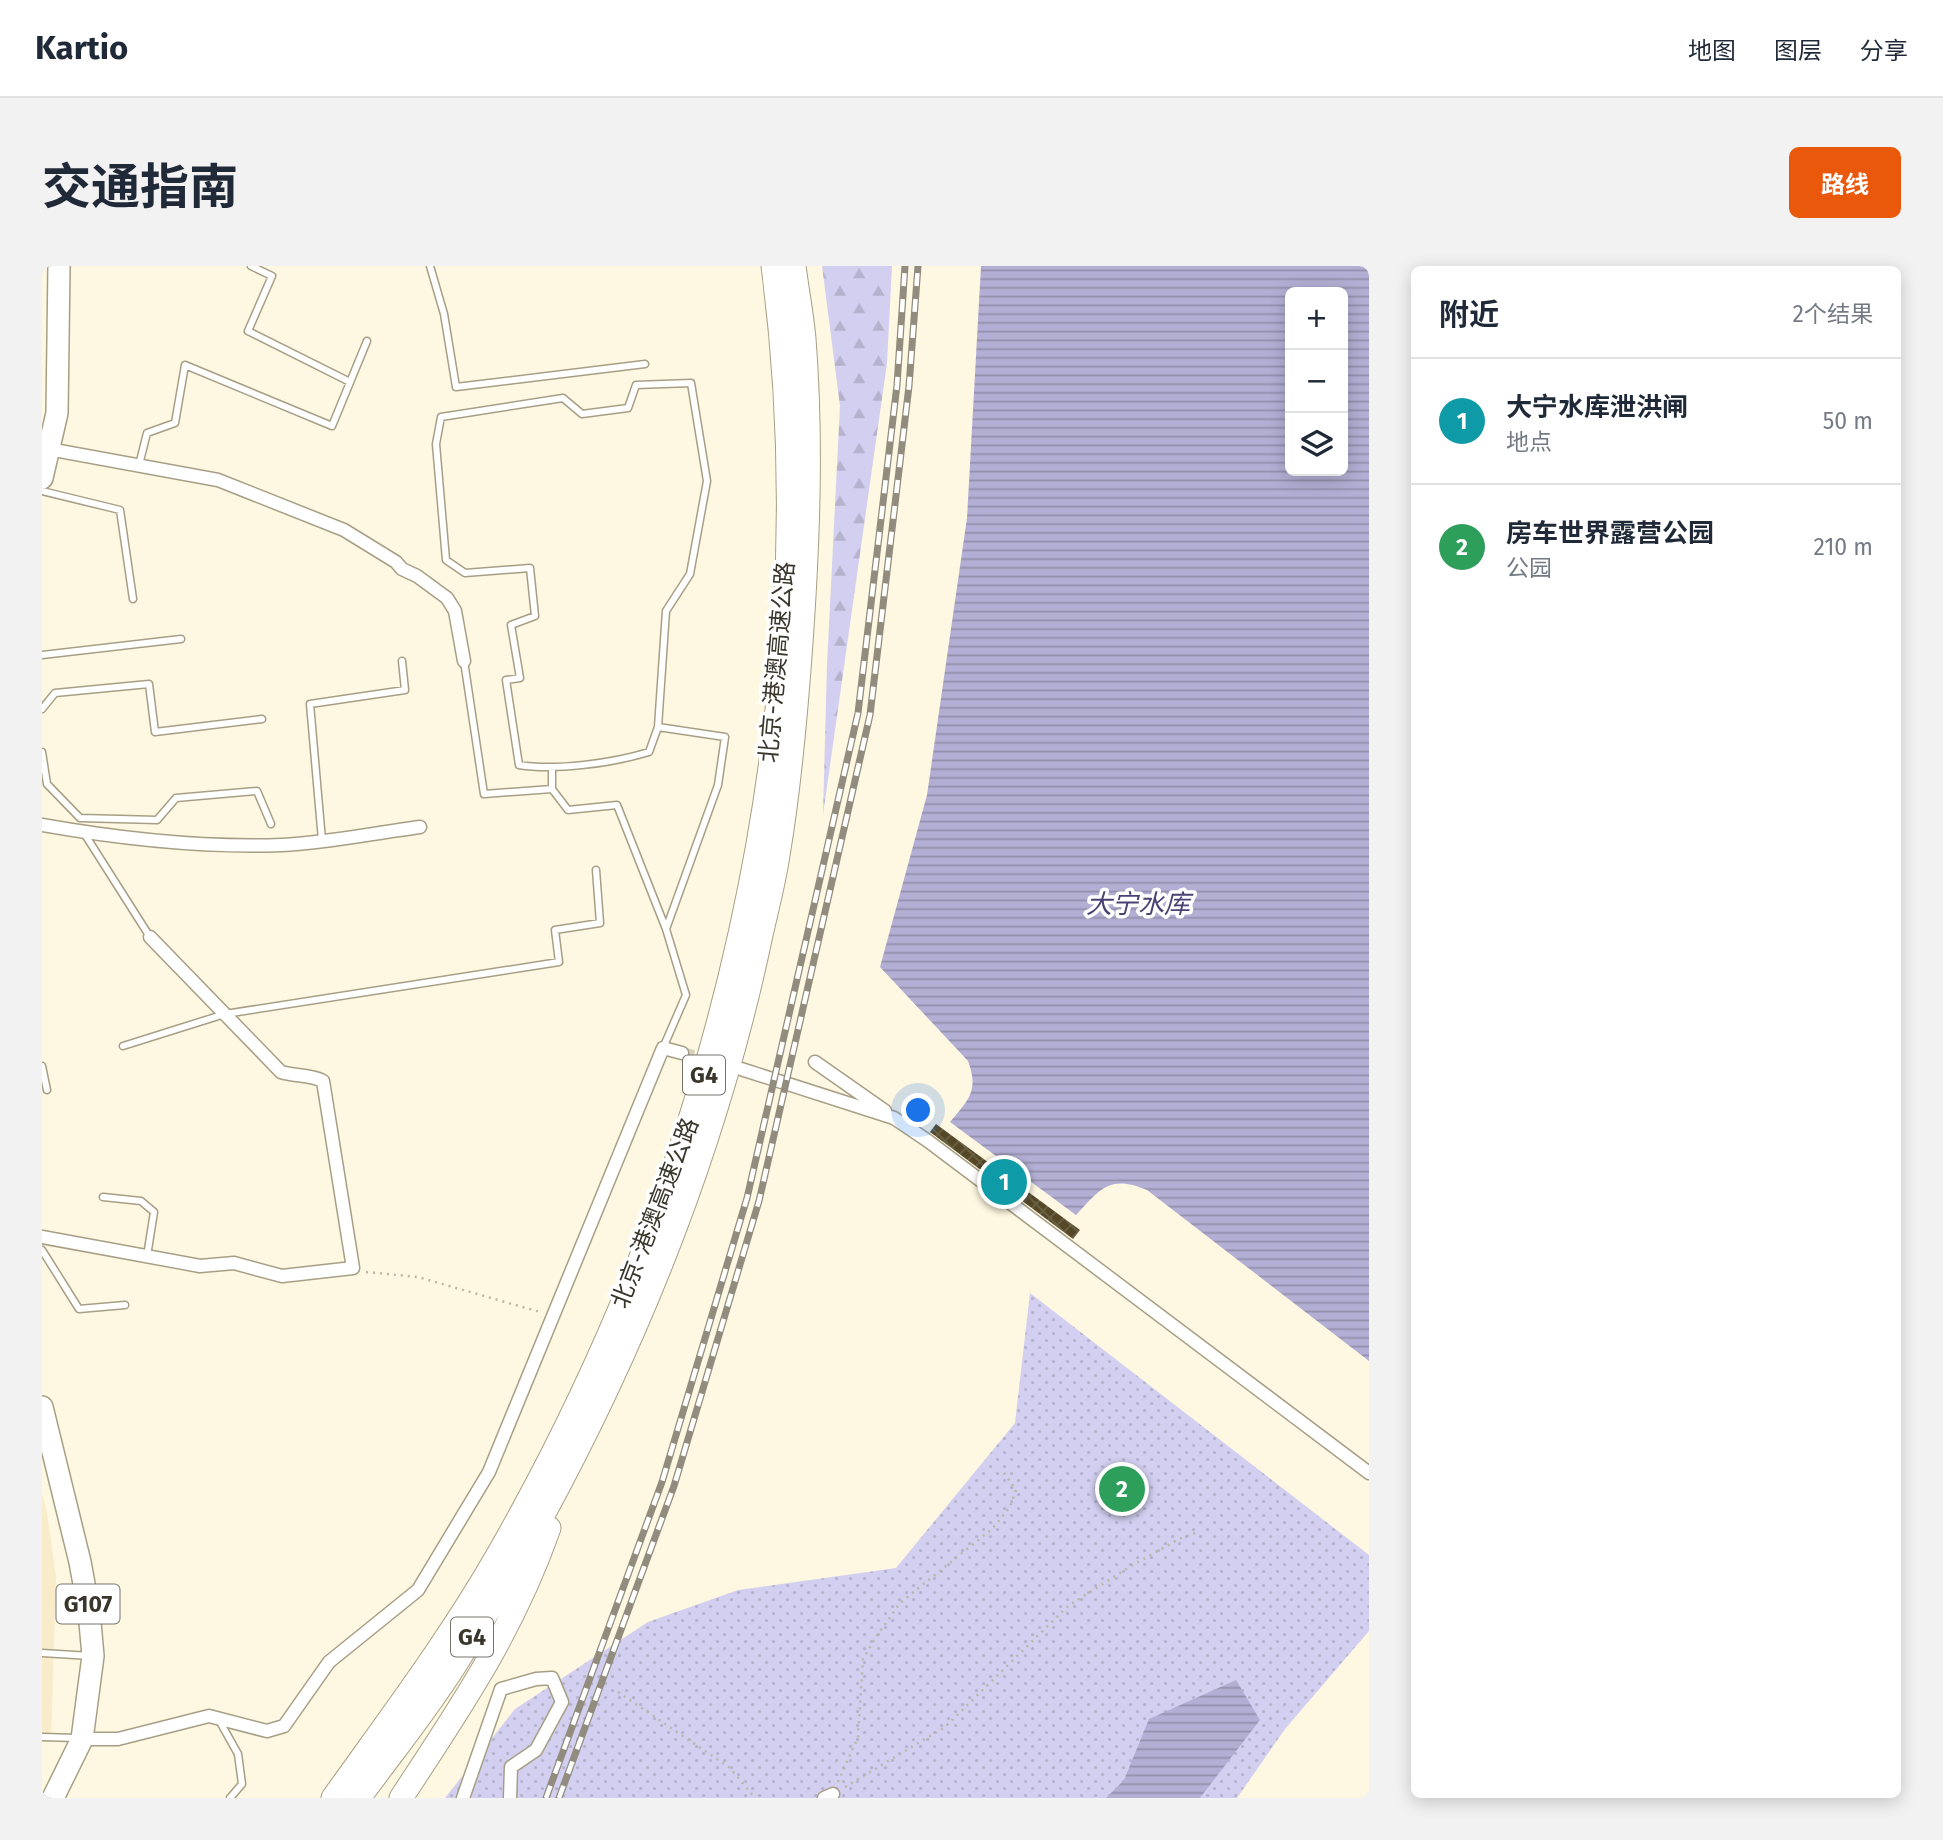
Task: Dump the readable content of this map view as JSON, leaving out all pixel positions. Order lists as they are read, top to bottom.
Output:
{
  "streets": {
    "highway": ["北京-港澳高速公路", "G4", "G107"]
  },
  "water": ["大宁水库"],
  "page": {
    "header": "Kartio",
    "nav": ["地图", "图层", "分享"],
    "title": "交通指南",
    "buttons": "路线",
    "heading": ["附近", "2个结果"],
    "map_buttons": ["+", "−"],
    "list": [
      {
        "mark": "1",
        "name": "大宁水库泄洪闸",
        "note": "地点",
        "value": "50 m"
      },
      {
        "mark": "2",
        "name": "房车世界露营公园",
        "note": "公园",
        "value": "210 m"
      }
    ],
    "pins": ["1", "2"]
  }
}
